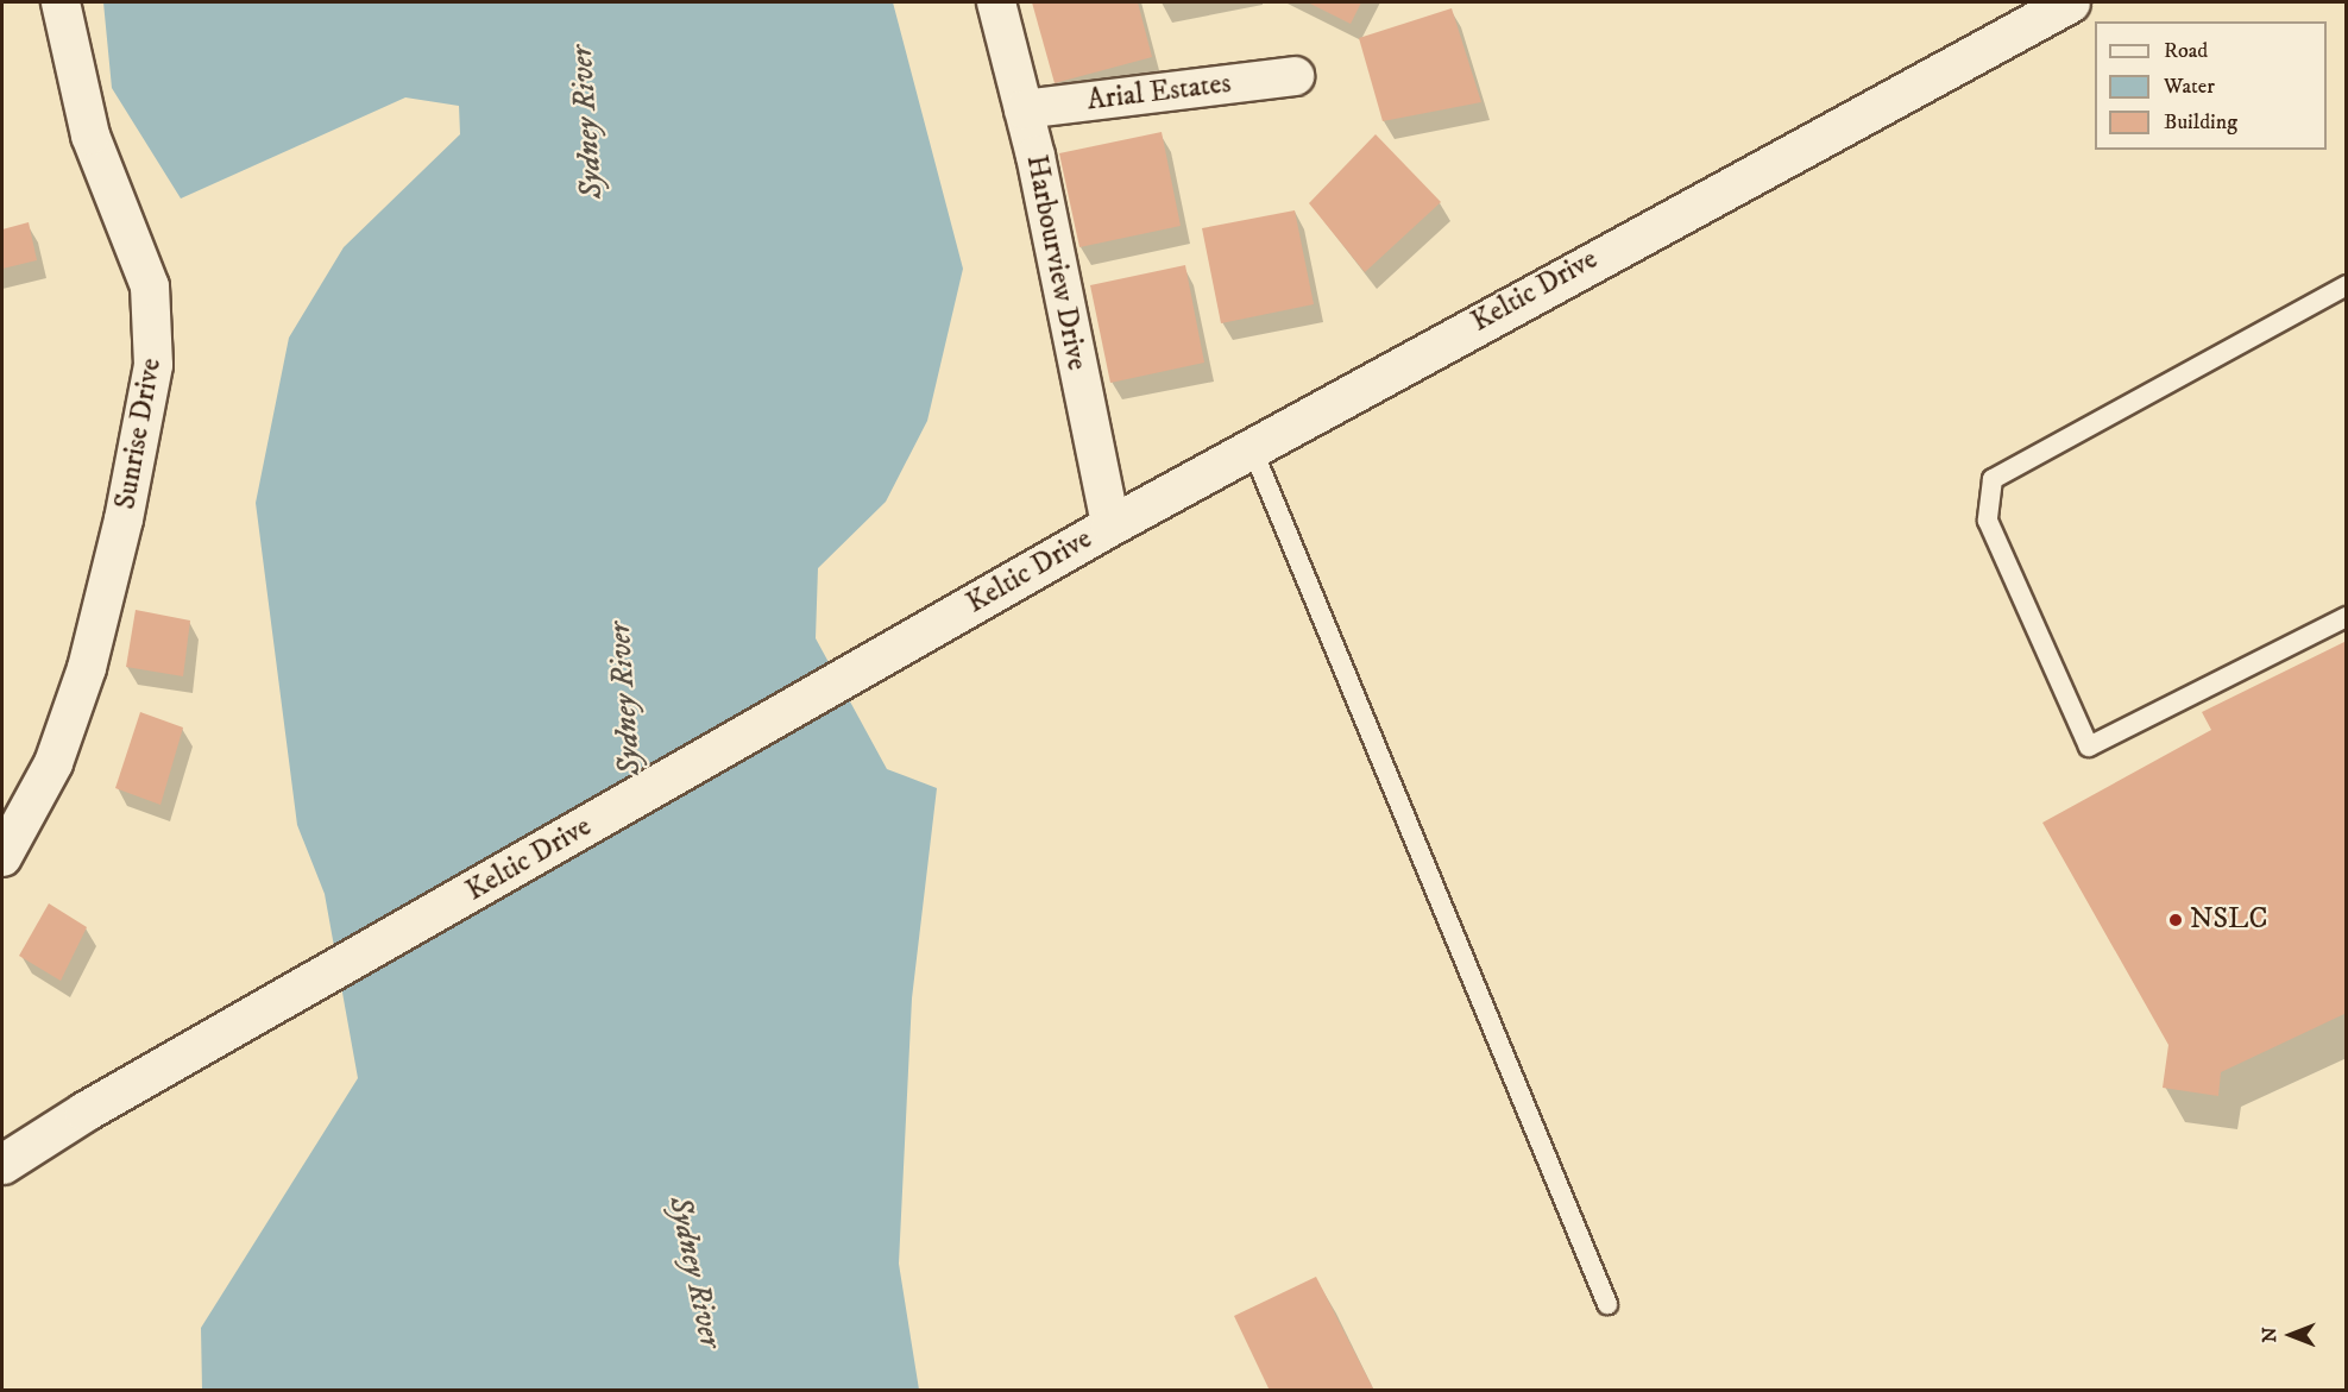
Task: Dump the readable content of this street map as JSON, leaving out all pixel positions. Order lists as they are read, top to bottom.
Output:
{
  "streets": {
    "main road": ["Keltic Drive"],
    "street": ["Arial Estates", "Harbourview Drive", "Sunrise Drive"]
  },
  "crossings": [
    ["Arial Estates", "Harbourview Drive"],
    ["Harbourview Drive", "Keltic Drive"]
  ],
  "water": ["Sydney River"],
  "places": ["NSLC"],
  "legend": ["Road", "Water", "Building"],
  "north": "left"
}
